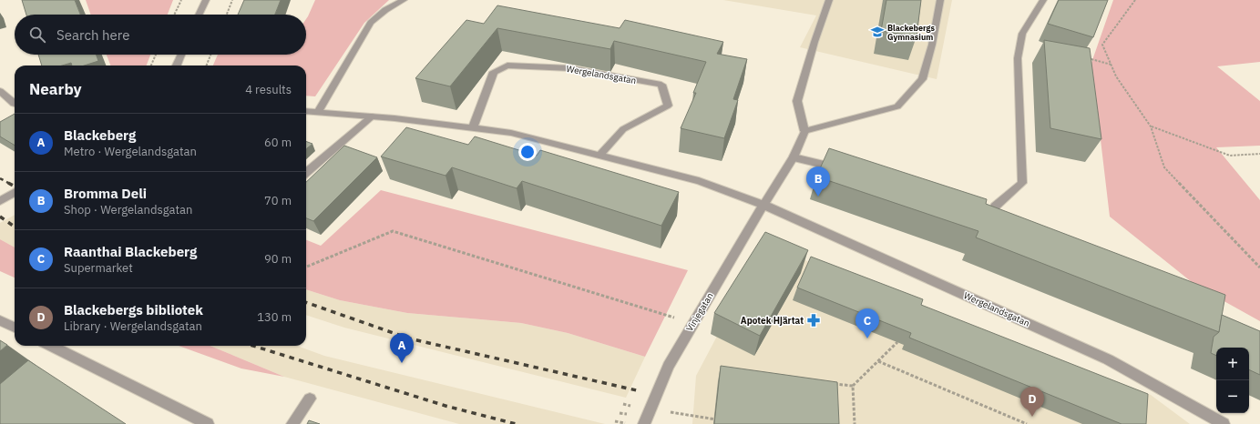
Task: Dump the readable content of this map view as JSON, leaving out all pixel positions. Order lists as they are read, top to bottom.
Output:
{
  "streets": {
    "street": ["Wergelandsgatan", "Vinjegatan"]
  },
  "crossings": [
    ["Wergelandsgatan", "Vinjegatan"]
  ],
  "places": {
    "school or university": ["Blackebergs Gymnasium"],
    "pharmacy": ["Apotek Hjärtat"]
  },
  "page": {
    "search": "Search here",
    "heading": ["Nearby", "4 results"],
    "list": [
      {
        "mark": "A",
        "name": "Blackeberg",
        "note": "Metro · Wergelandsgatan",
        "value": "60 m"
      },
      {
        "mark": "B",
        "name": "Bromma Deli",
        "note": "Shop · Wergelandsgatan",
        "value": "70 m"
      },
      {
        "mark": "C",
        "name": "Raanthai Blackeberg",
        "note": "Supermarket",
        "value": "90 m"
      },
      {
        "mark": "D",
        "name": "Blackebergs bibliotek",
        "note": "Library · Wergelandsgatan",
        "value": "130 m"
      }
    ],
    "pins": [
      "B",
      "C",
      "A",
      "D"
    ],
    "map_buttons": ["+", "−"]
  }
}
